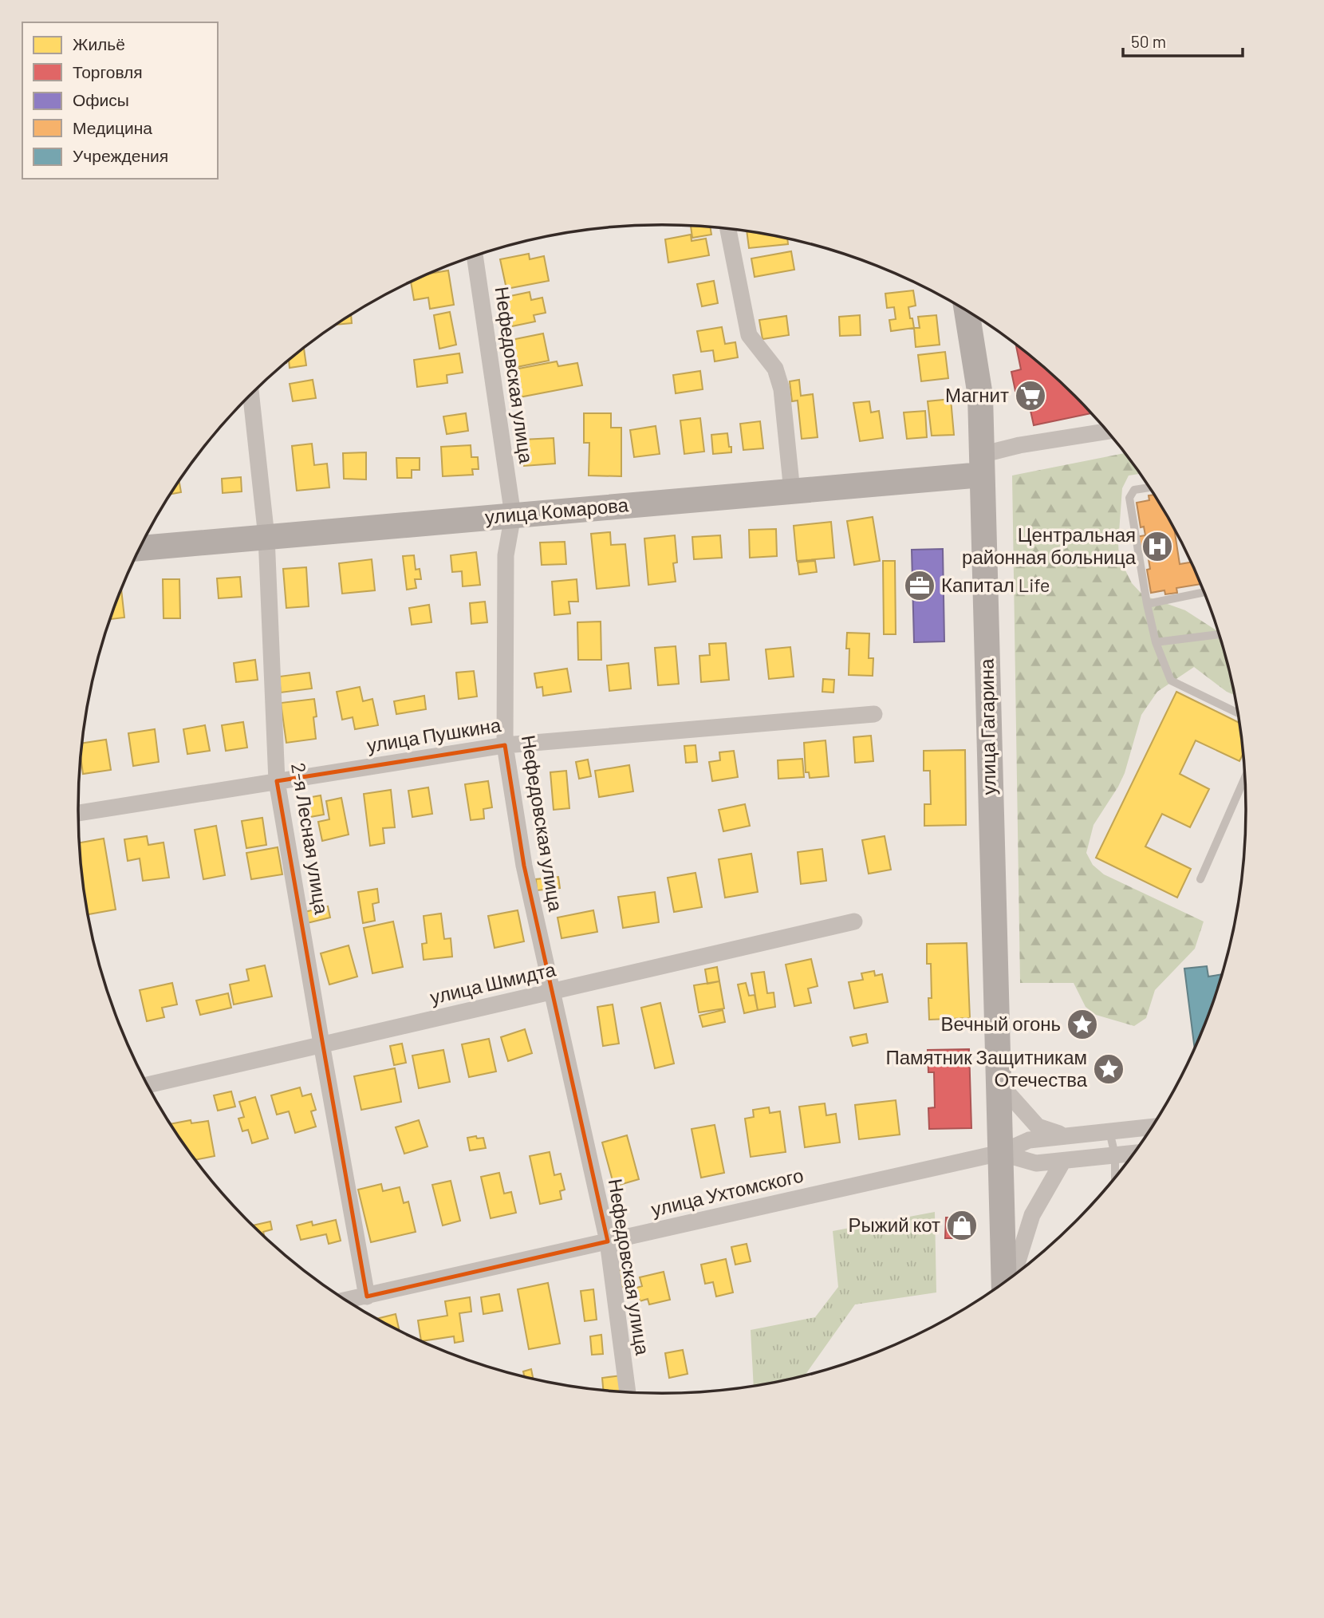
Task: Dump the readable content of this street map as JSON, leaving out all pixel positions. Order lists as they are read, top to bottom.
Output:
{
  "streets": {
    "main road": ["улица Комарова", "улица Гагарина"],
    "street": [
      "Нефедовская улица",
      "улица Пушкина",
      "2-я Лесная улица",
      "улица Шмидта",
      "улица Ухтомского"
    ]
  },
  "crossings": [
    ["Нефедовская улица", "улица Комарова"],
    ["Нефедовская улица", "улица Пушкина"],
    ["Нефедовская улица", "улица Шмидта"],
    ["Нефедовская улица", "улица Ухтомского"],
    ["улица Комарова", "улица Гагарина"],
    ["улица Комарова", "2-я Лесная улица"],
    ["улица Гагарина", "улица Ухтомского"],
    ["улица Пушкина", "2-я Лесная улица"],
    ["2-я Лесная улица", "улица Шмидта"],
    ["2-я Лесная улица", "улица Ухтомского"]
  ],
  "places": {
    "supermarket": ["Магнит"],
    "hospital": ["Центральная районная больница"],
    "office": ["Капитал Life"],
    "place": ["Вечный огонь", "Памятник Защитникам Отечества"],
    "shop": ["Рыжий кот"]
  },
  "legend": [
    "Жильё",
    "Торговля",
    "Офисы",
    "Медицина",
    "Учреждения"
  ],
  "scale_bar": "50 m"
}
